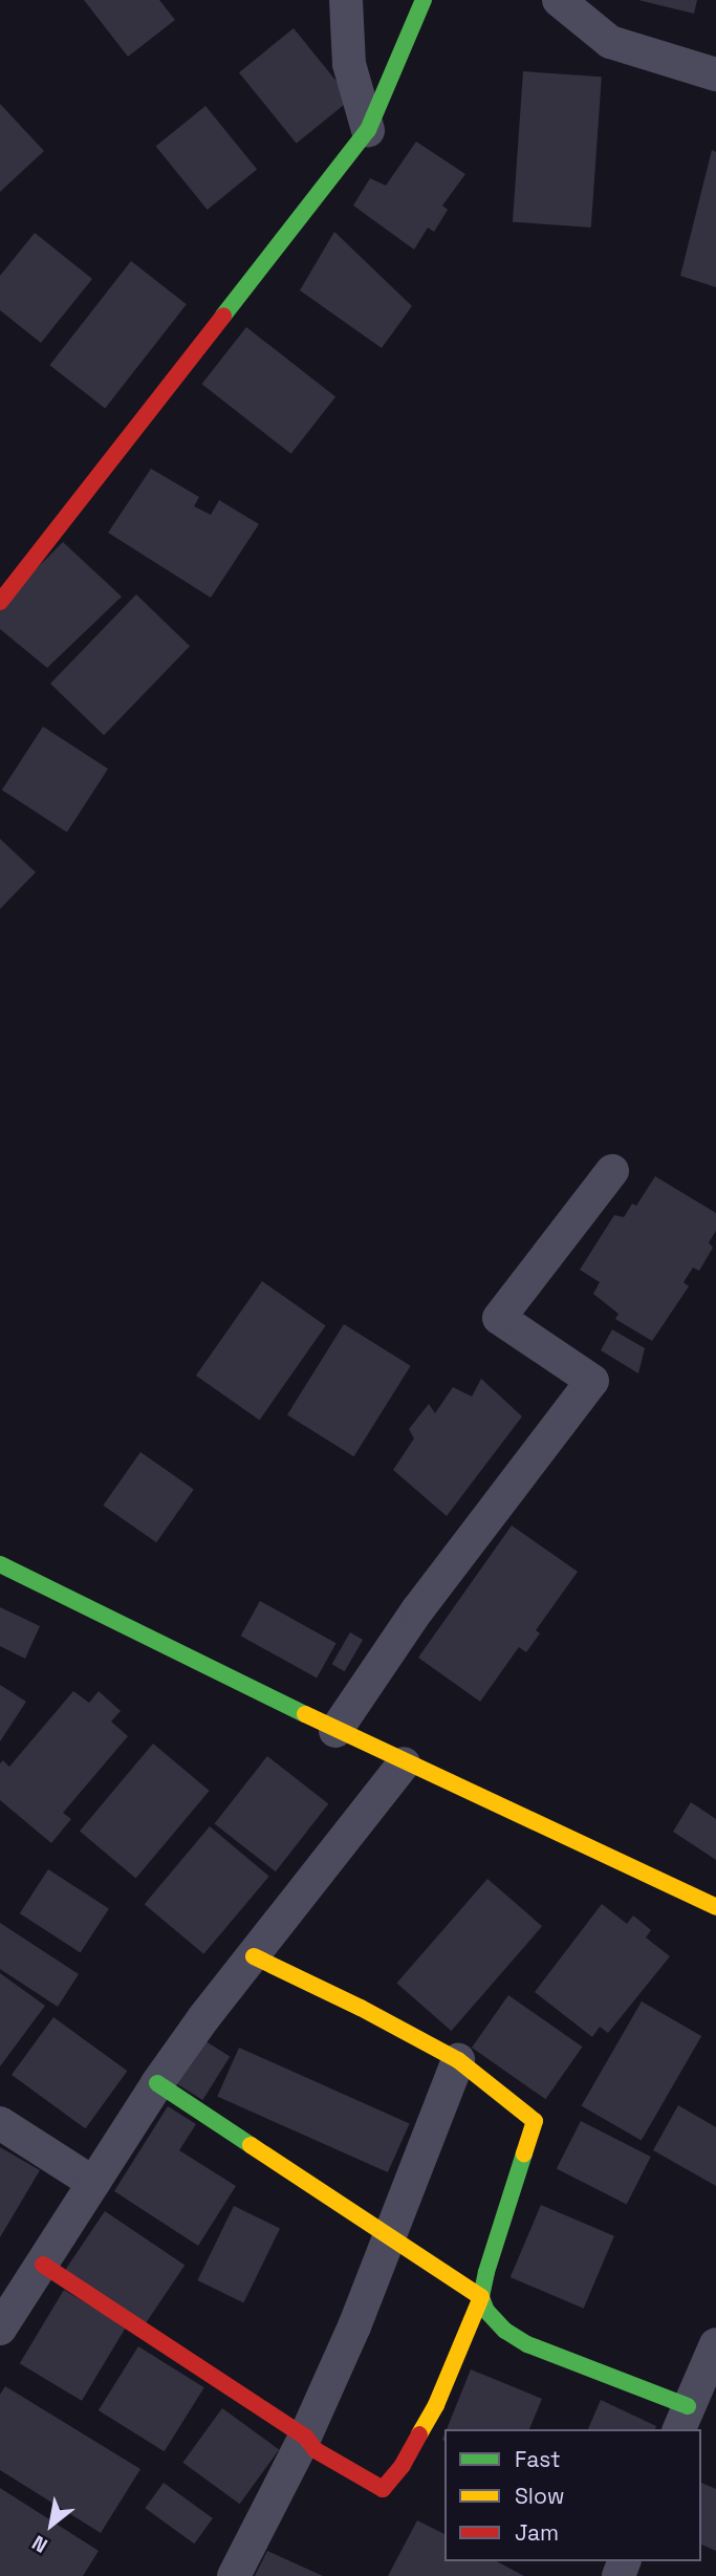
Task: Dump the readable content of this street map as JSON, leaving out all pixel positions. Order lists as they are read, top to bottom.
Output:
{
  "legend": ["Fast", "Slow", "Jam"],
  "north": "bottom left"
}
